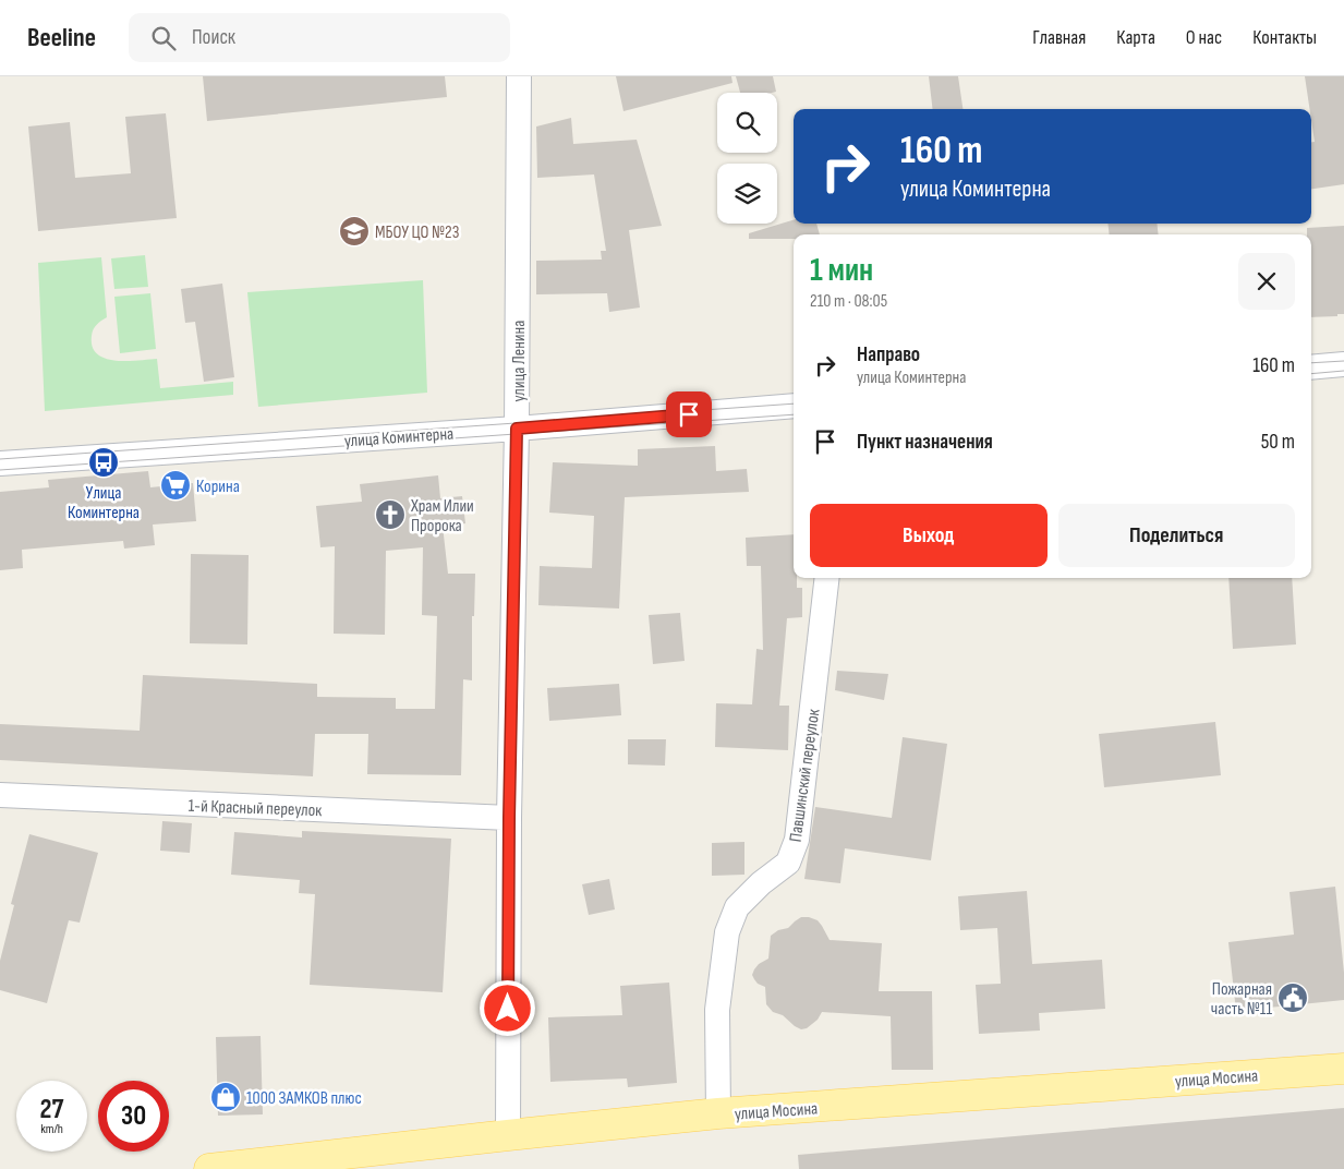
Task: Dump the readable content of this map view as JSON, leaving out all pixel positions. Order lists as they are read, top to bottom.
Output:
{
  "streets": {
    "main road": ["улица Мосина"],
    "street": [
      "улица Ленина",
      "улица Коминтерна",
      "Павшинский переулок",
      "1-й Красный переулок"
    ]
  },
  "crossings": [
    ["улица Ленина", "улица Коминтерна"],
    ["улица Ленина", "1-й Красный переулок"],
    ["улица Ленина", "улица Мосина"],
    ["Павшинский переулок", "улица Мосина"]
  ],
  "places": {
    "school or university": ["МБОУ ЦО №23"],
    "bus stop": ["Улица Коминтерна"],
    "supermarket": ["Корина"],
    "church": ["Храм Илии Пророка"],
    "public building": ["Пожарная часть №11"],
    "shop": ["1000 ЗАМКОВ плюс"]
  },
  "page": {
    "header": "Beeline",
    "search": "Поиск",
    "nav": [
      "Главная",
      "Карта",
      "О нас",
      "Контакты"
    ],
    "turn": ["160 m", "улица Коминтерна"],
    "heading": ["1 мин", "210 m · 08:05"],
    "list": [
      {
        "name": "Направо",
        "note": "улица Коминтерна",
        "value": "160 m"
      },
      {
        "name": "Пункт назначения",
        "value": "50 m"
      }
    ],
    "buttons": ["Выход", "Поделиться"],
    "speed": "27 km/h",
    "limit": "30"
  }
}
